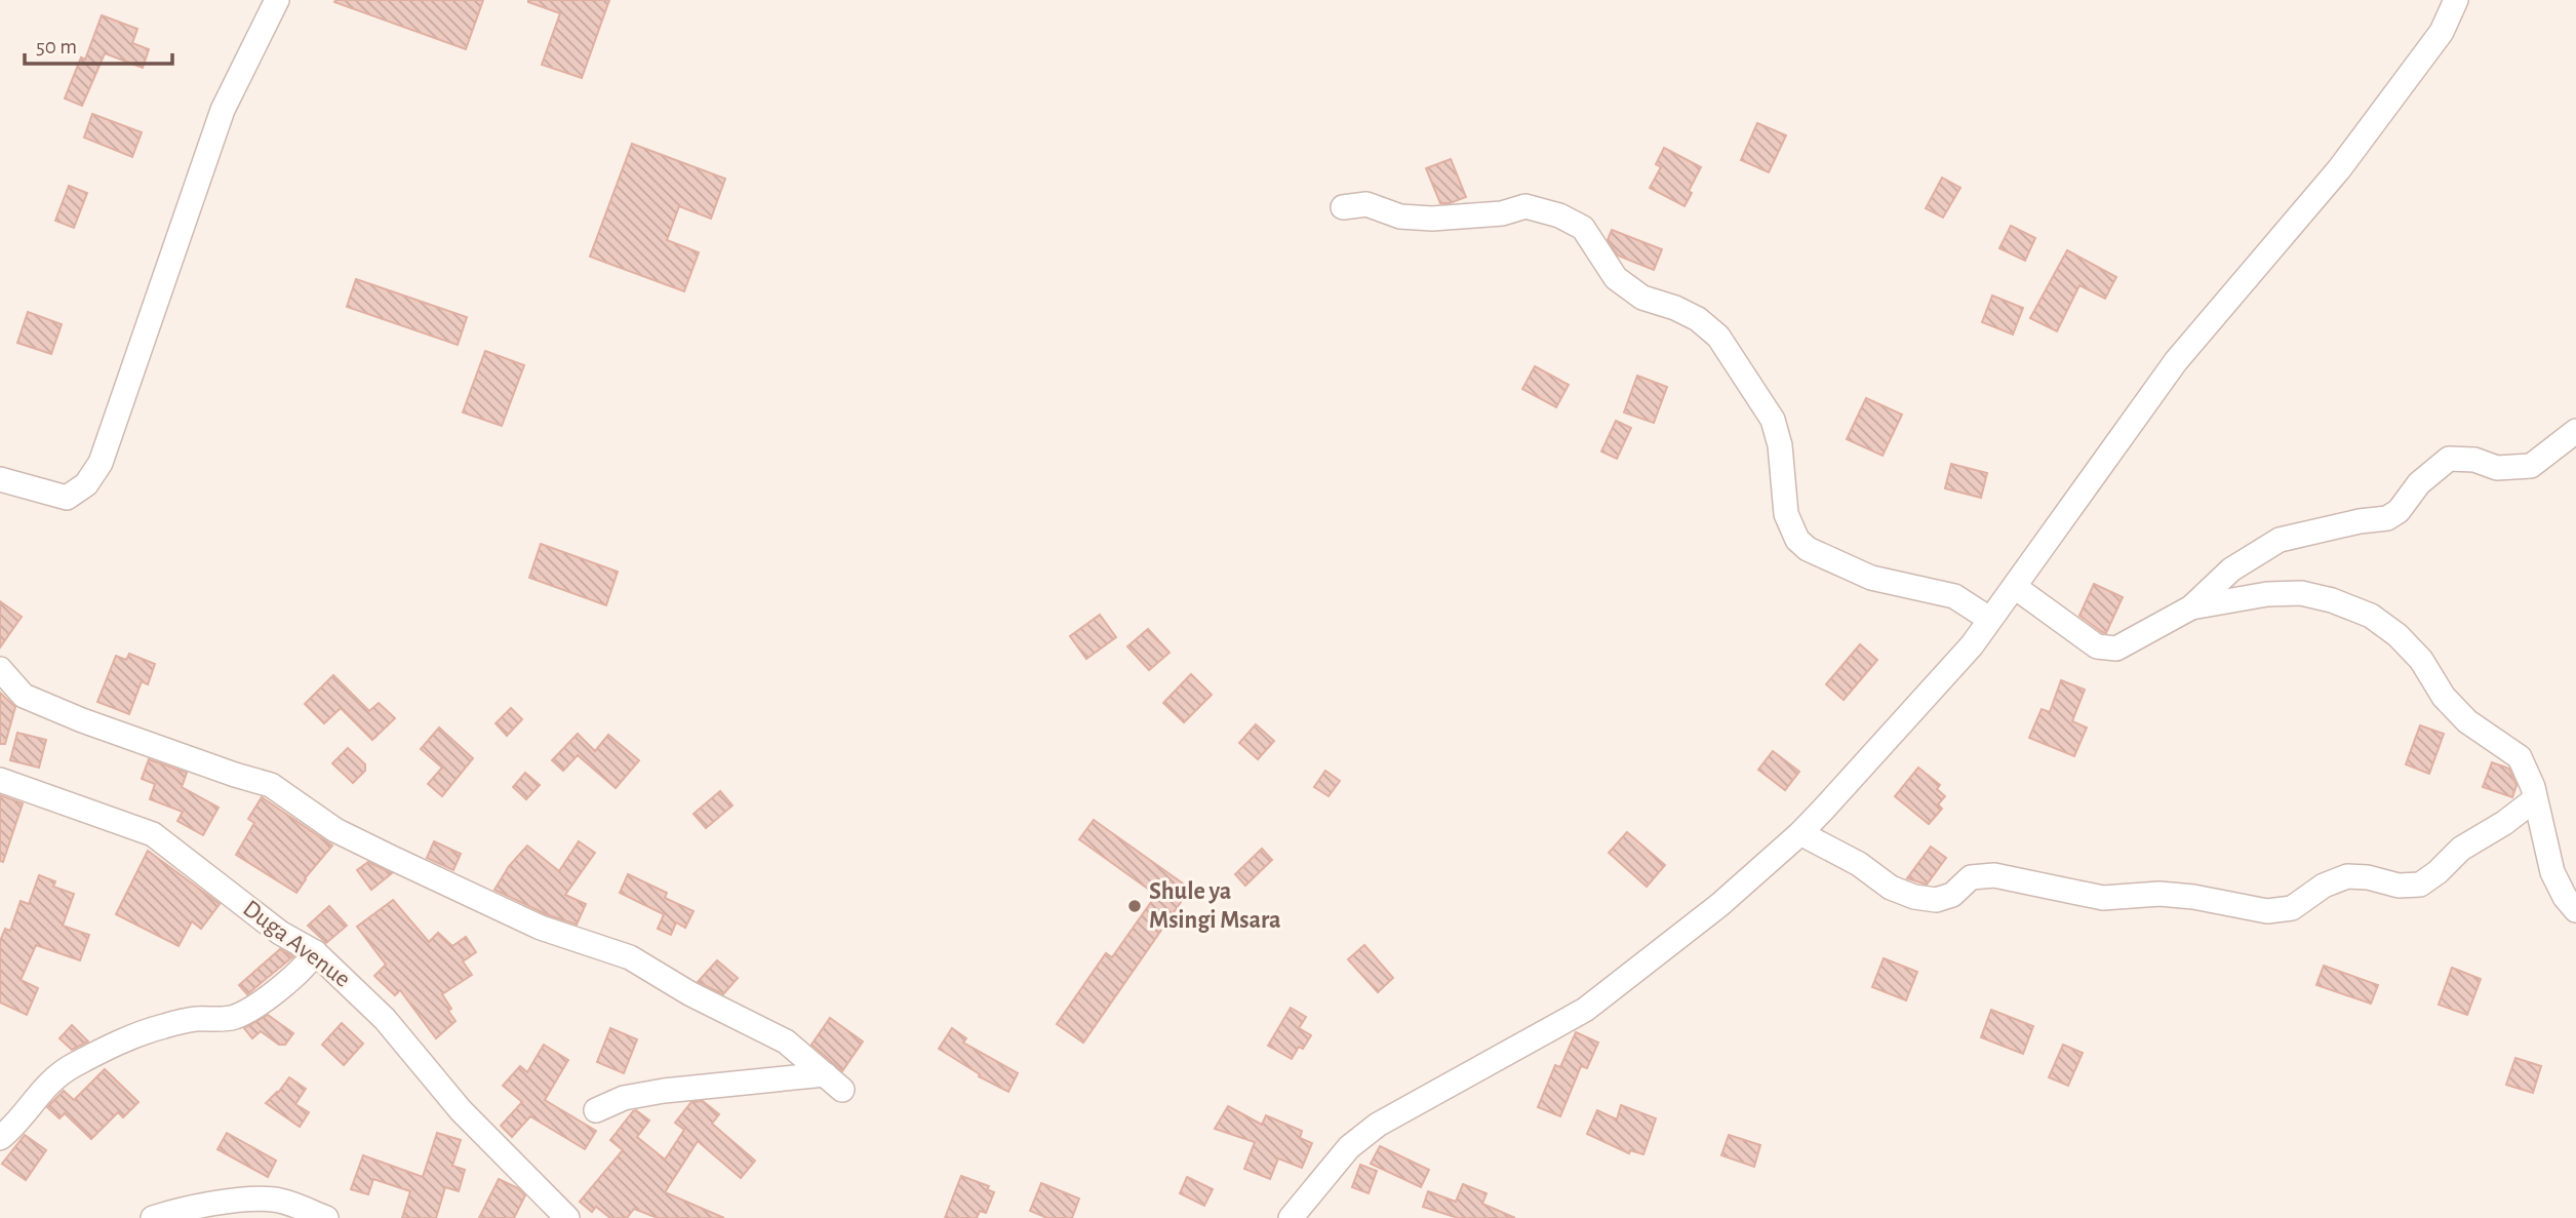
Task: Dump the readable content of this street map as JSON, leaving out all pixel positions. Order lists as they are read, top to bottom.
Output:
{
  "streets": {
    "street": ["Duga Avenue"]
  },
  "places": ["Shule ya Msingi Msara"],
  "scale_bar": "50 m"
}
